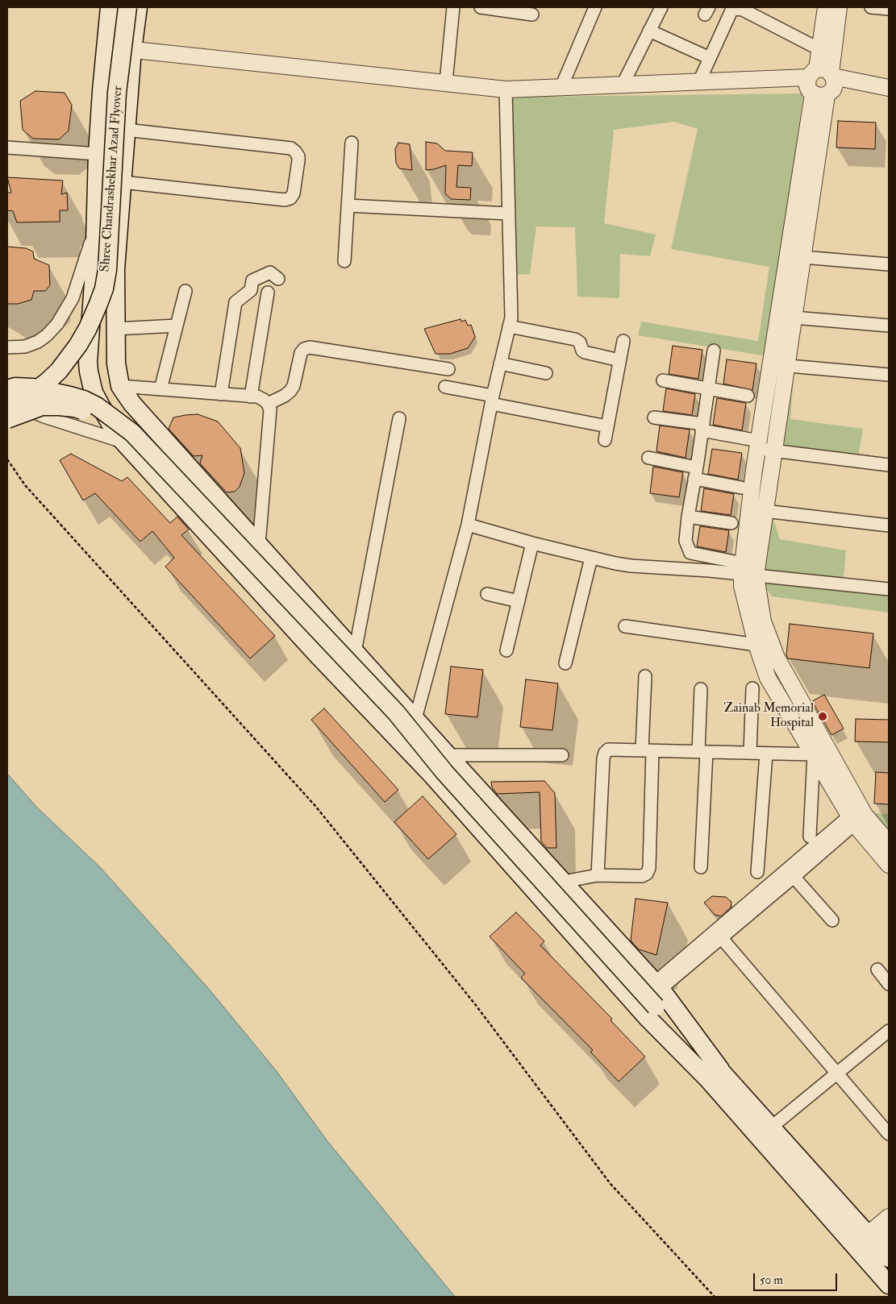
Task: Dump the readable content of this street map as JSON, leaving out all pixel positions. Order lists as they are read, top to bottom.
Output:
{
  "streets": {
    "main road": ["Shree Chandrashekhar Azad Flyover"]
  },
  "places": ["Zainab Memorial Hospital"],
  "scale_bar": "50 m"
}
